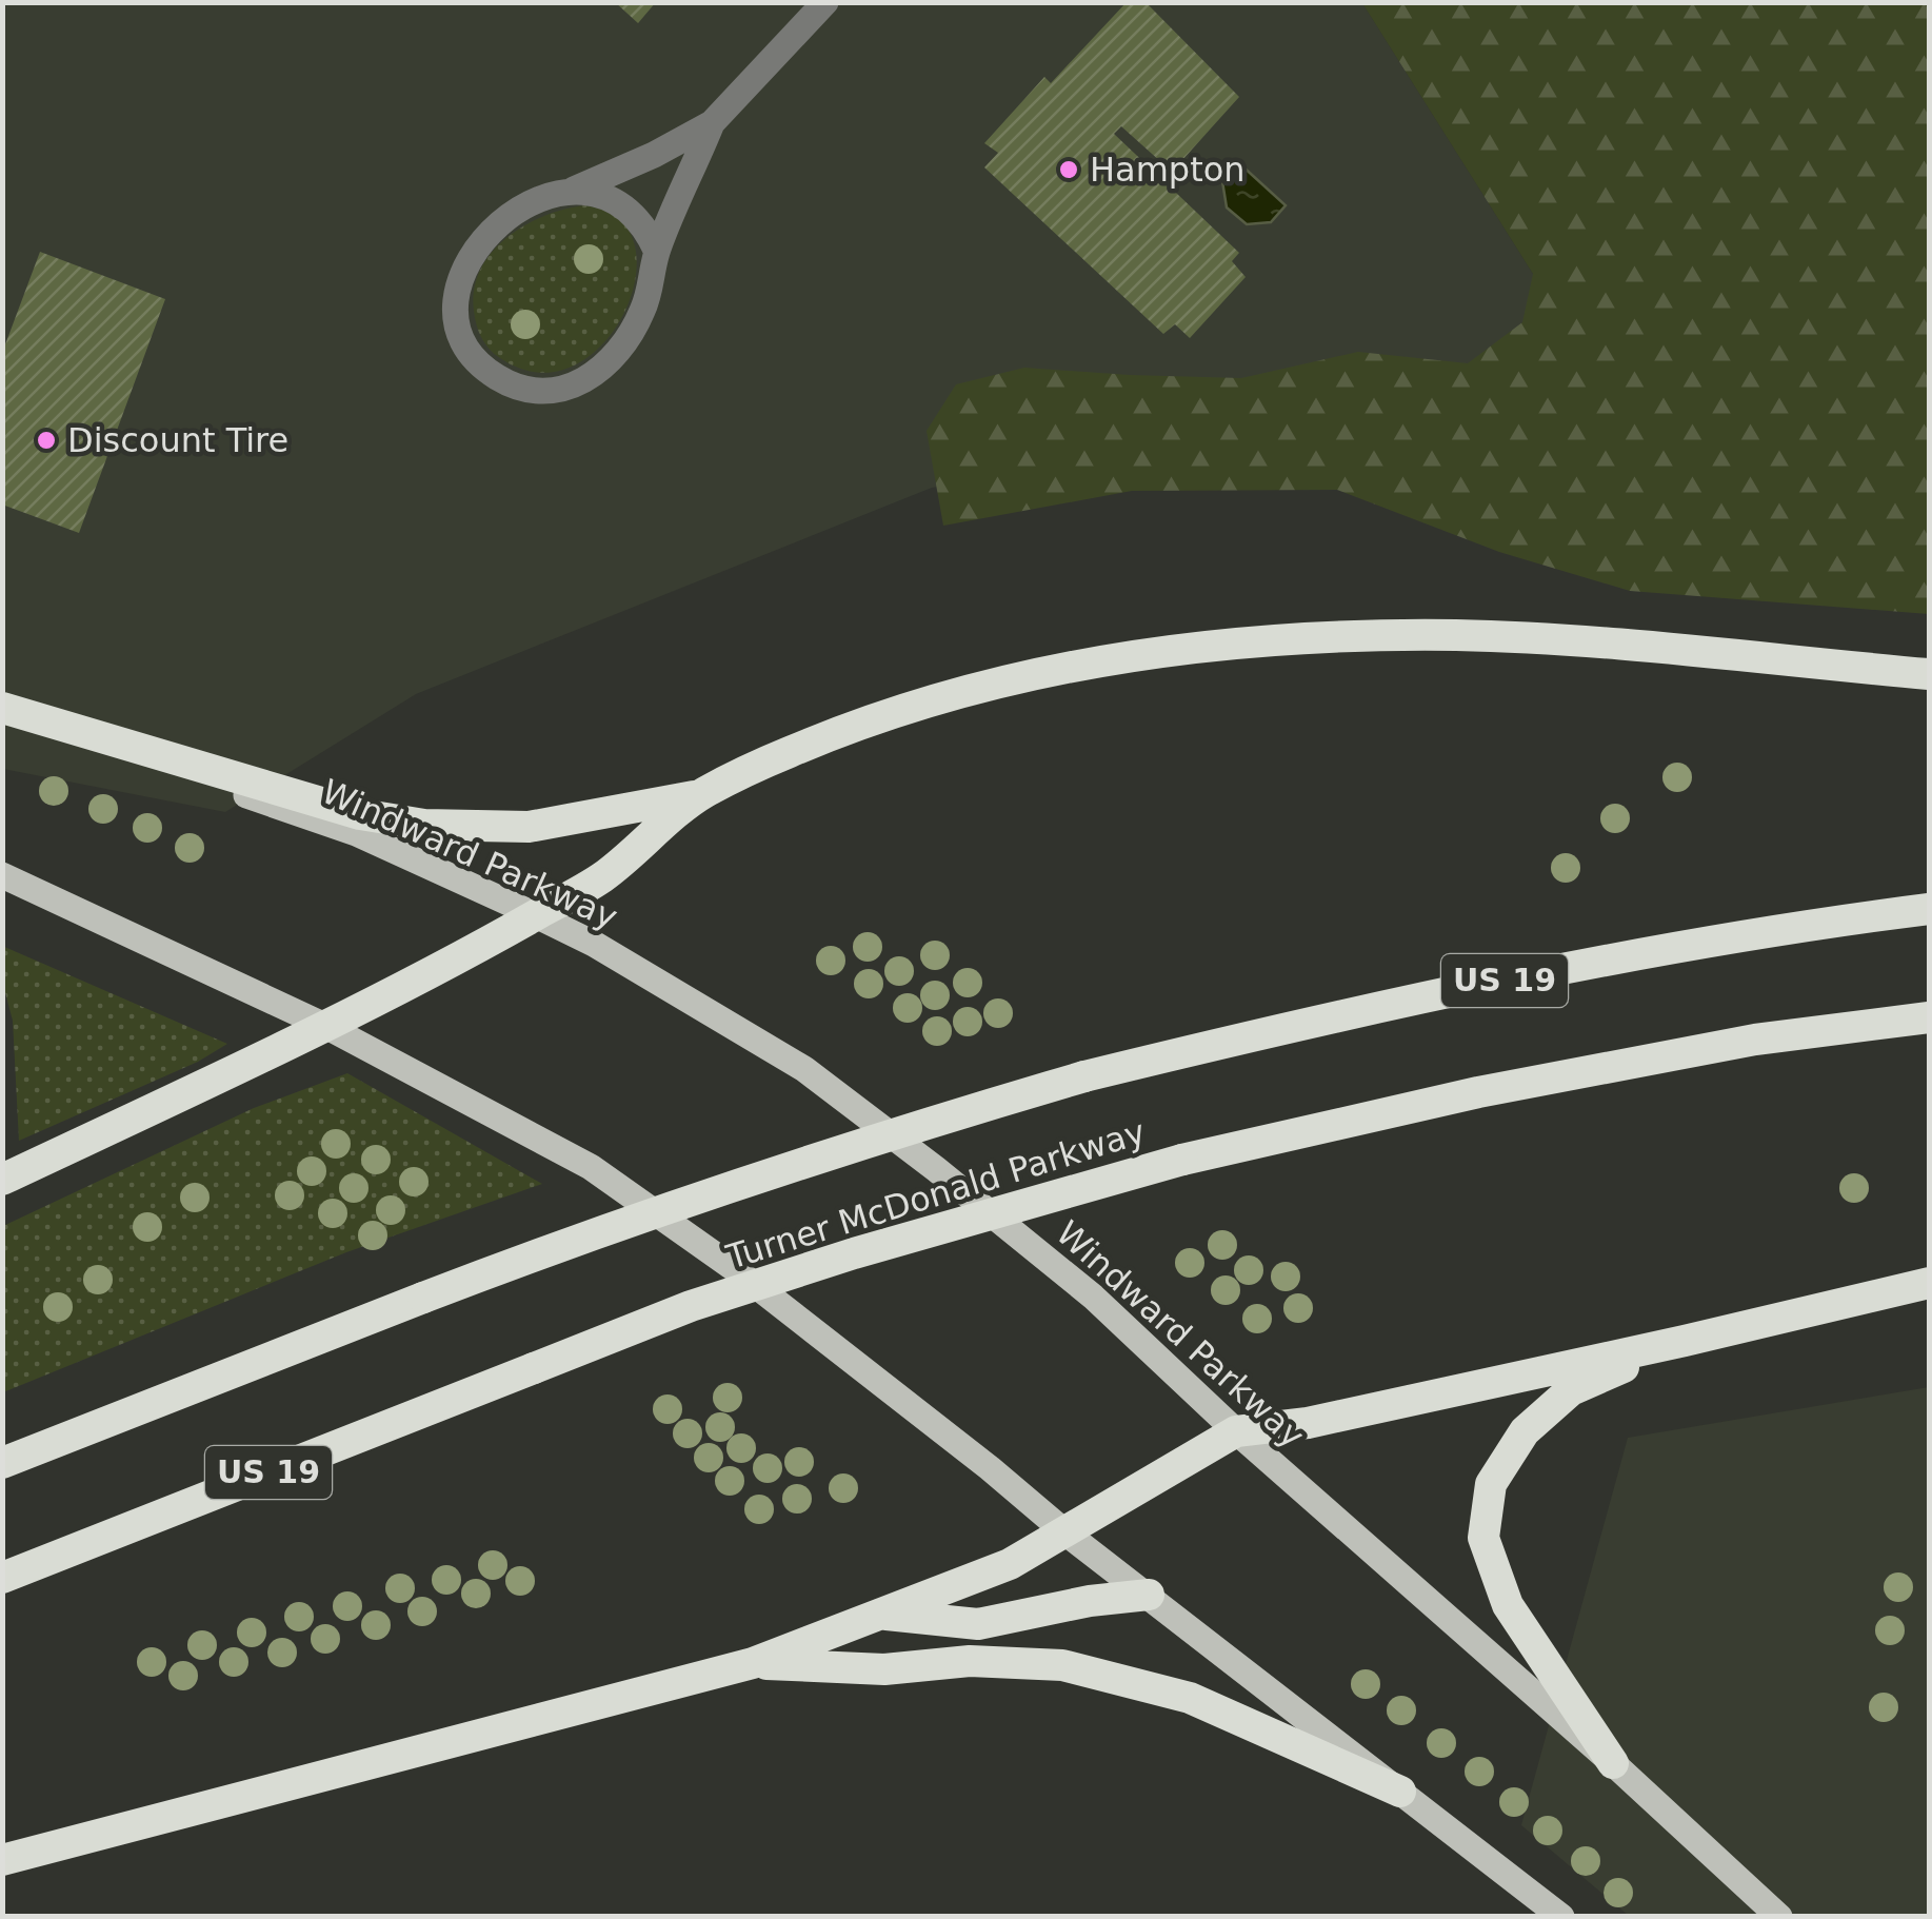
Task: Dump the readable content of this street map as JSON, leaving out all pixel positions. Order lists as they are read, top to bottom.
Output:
{
  "streets": {
    "highway": ["US 19", "Turner McDonald Parkway"],
    "main road": ["Windward Parkway"]
  },
  "places": ["Hampton", "Discount Tire"]
}
